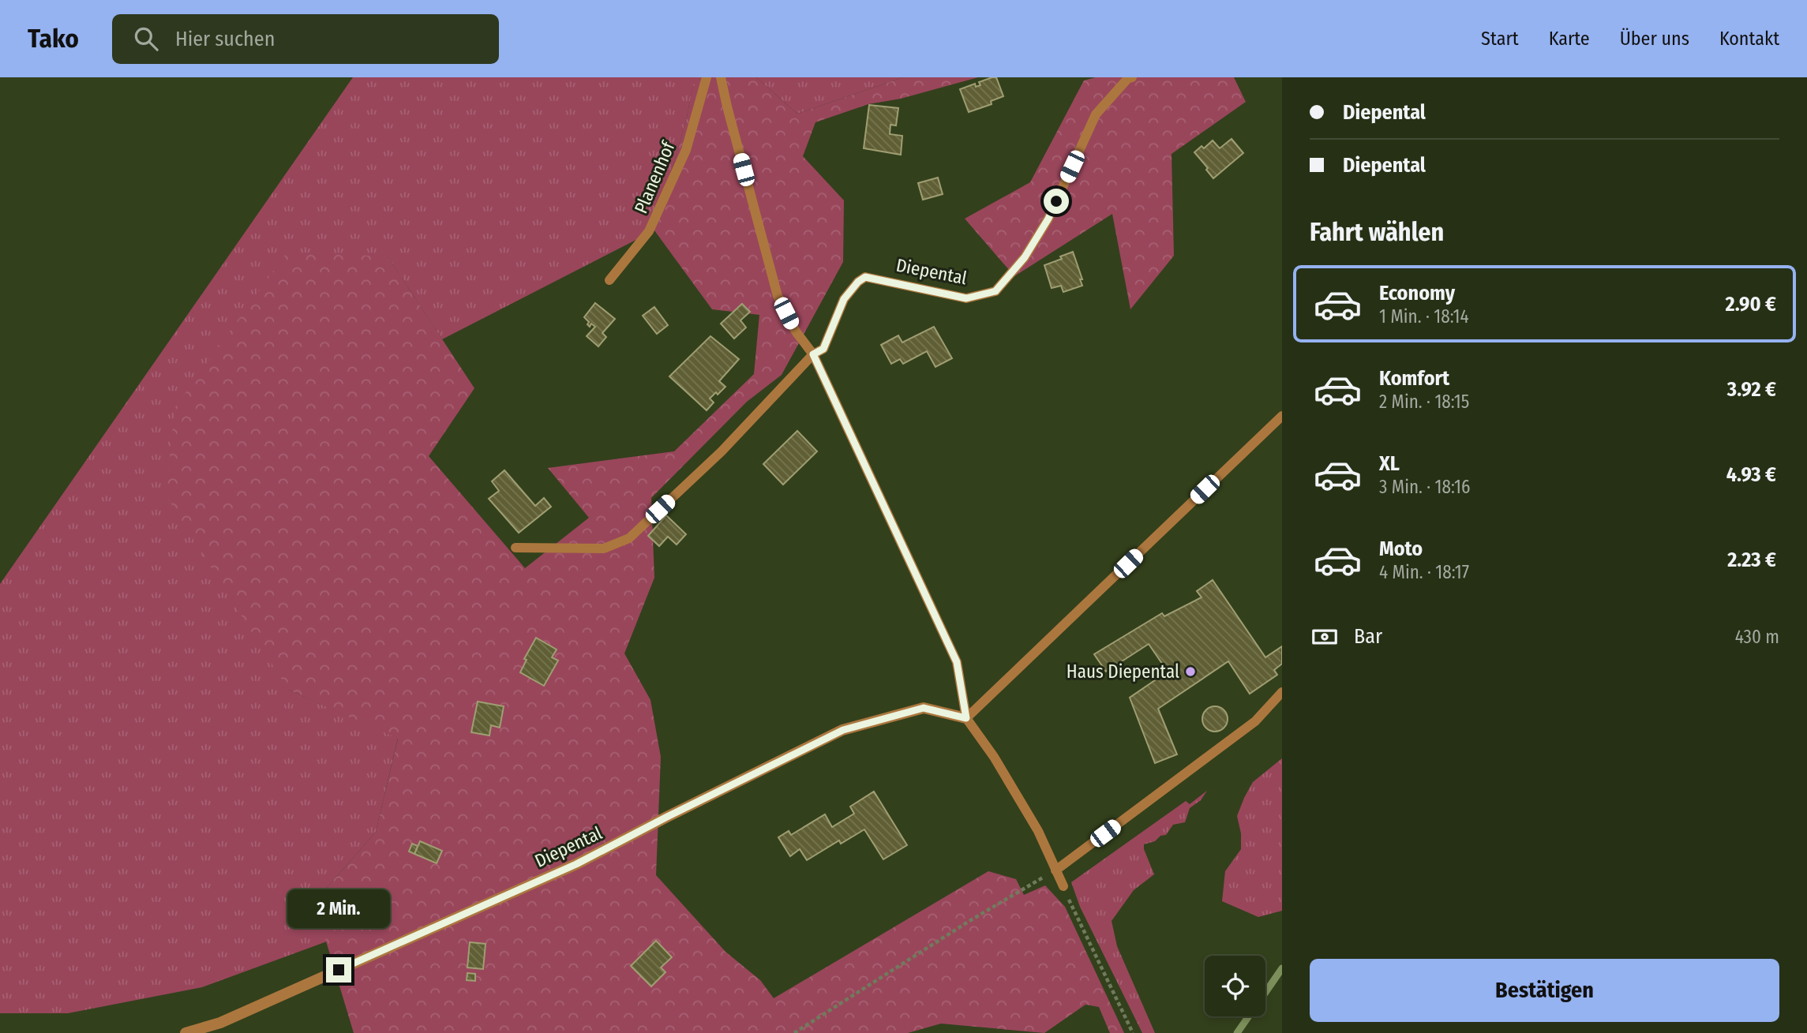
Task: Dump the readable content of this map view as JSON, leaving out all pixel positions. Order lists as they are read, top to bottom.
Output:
{
  "streets": {
    "street": ["Diepental"],
    "lane": ["Planenhof"]
  },
  "places": ["Haus Diepental"],
  "page": {
    "header": "Tako",
    "search": "Hier suchen",
    "nav": [
      "Start",
      "Karte",
      "Über uns",
      "Kontakt"
    ],
    "banner": ["Diepental", "Diepental"],
    "heading": "Fahrt wählen",
    "list": [
      {
        "name": "Economy",
        "note": "1 Min. · 18:14",
        "value": "2.90 €"
      },
      {
        "name": "Komfort",
        "note": "2 Min. · 18:15",
        "value": "3.92 €"
      },
      {
        "name": "XL",
        "note": "3 Min. · 18:16",
        "value": "4.93 €"
      },
      {
        "name": "Moto",
        "note": "4 Min. · 18:17",
        "value": "2.23 €"
      }
    ],
    "pay": ["Bar", "430 m"],
    "bubble": "2 Min.",
    "buttons": "Bestätigen"
  }
}
